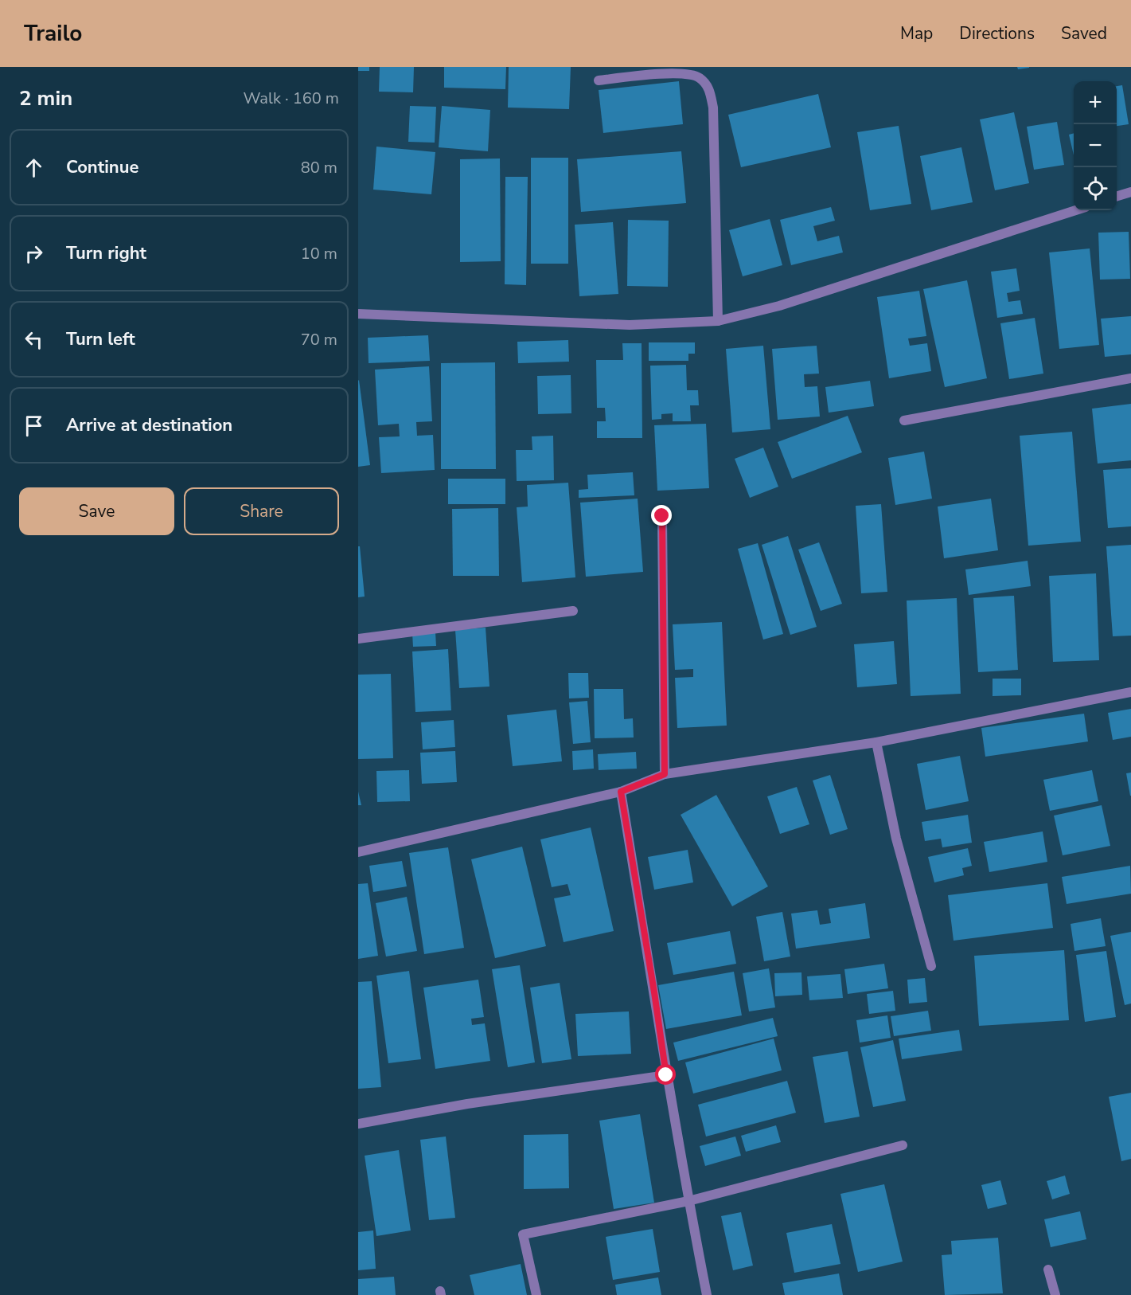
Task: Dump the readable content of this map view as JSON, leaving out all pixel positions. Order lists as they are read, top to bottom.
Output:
{
  "page": {
    "header": "Trailo",
    "nav": ["Map", "Directions", "Saved"],
    "heading": ["2 min", "Walk · 160 m"],
    "map_buttons": ["+", "−"],
    "list": [
      ["Continue", "80 m"],
      ["Turn right", "10 m"],
      ["Turn left", "70 m"],
      "Arrive at destination"
    ],
    "buttons": ["Save", "Share"]
  }
}
